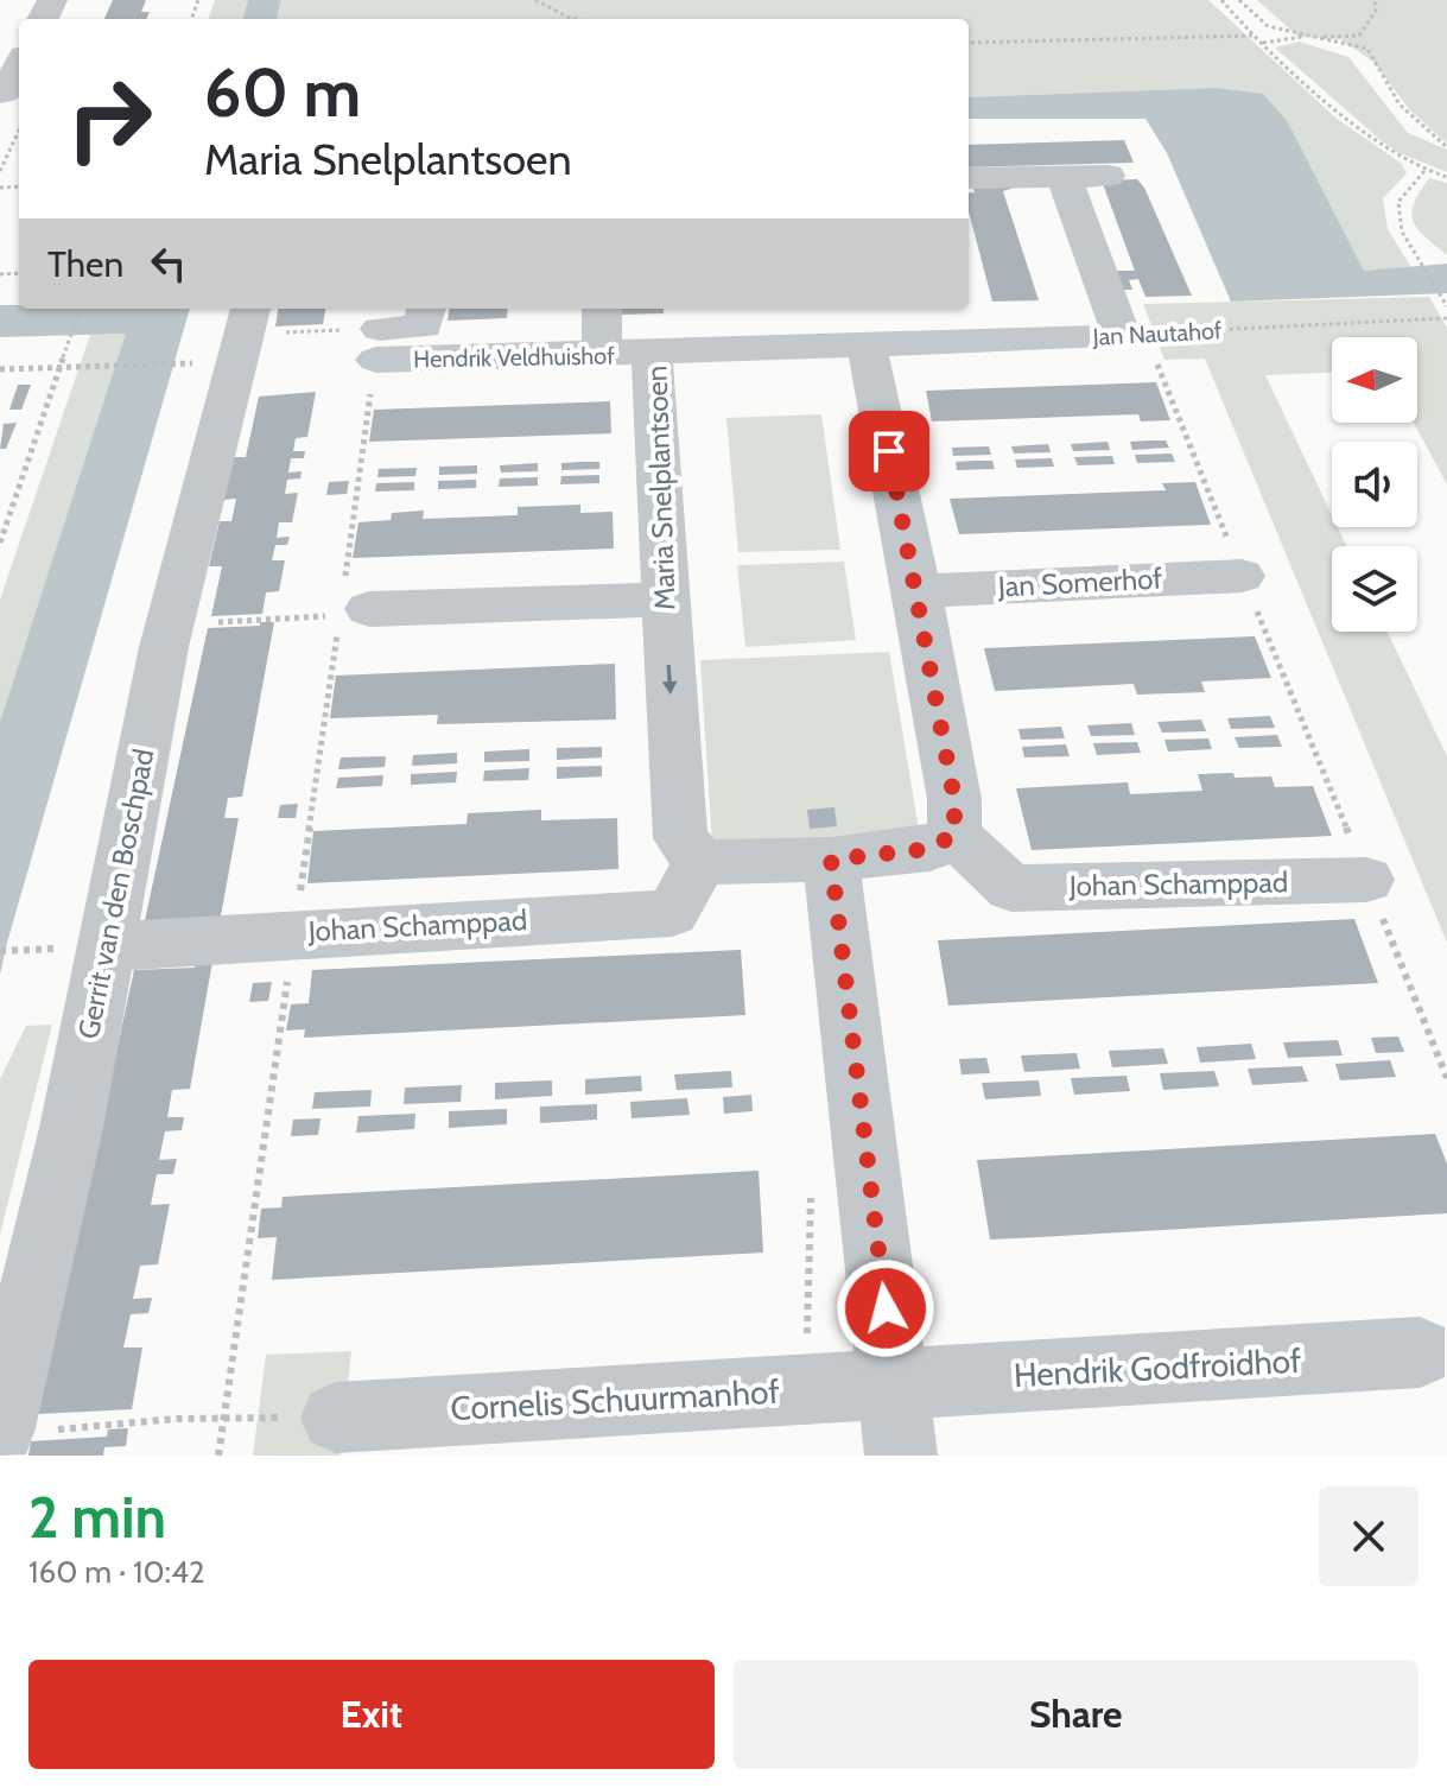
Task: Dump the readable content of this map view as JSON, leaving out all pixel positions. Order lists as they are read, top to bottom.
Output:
{
  "streets": {
    "street": [
      "Jan Nautahof",
      "Hendrik Veldhuishof",
      "Maria Snelplantsoen",
      "Jan Somerhof",
      "Johan Schamppad",
      "Gerrit van den Boschpad",
      "Hendrik Godfroidhof",
      "Cornelis Schuurmanhof"
    ]
  },
  "crossings": [
    ["Jan Nautahof", "Maria Snelplantsoen"],
    ["Hendrik Veldhuishof", "Maria Snelplantsoen"],
    ["Maria Snelplantsoen", "Johan Schamppad"],
    ["Johan Schamppad", "Gerrit van den Boschpad"],
    ["Hendrik Godfroidhof", "Cornelis Schuurmanhof"]
  ],
  "north": "left",
  "page": {
    "turn": ["60 m", "Maria Snelplantsoen"],
    "then": "Then",
    "heading": ["2 min", "160 m · 10:42"],
    "buttons": ["Exit", "Share"]
  }
}
